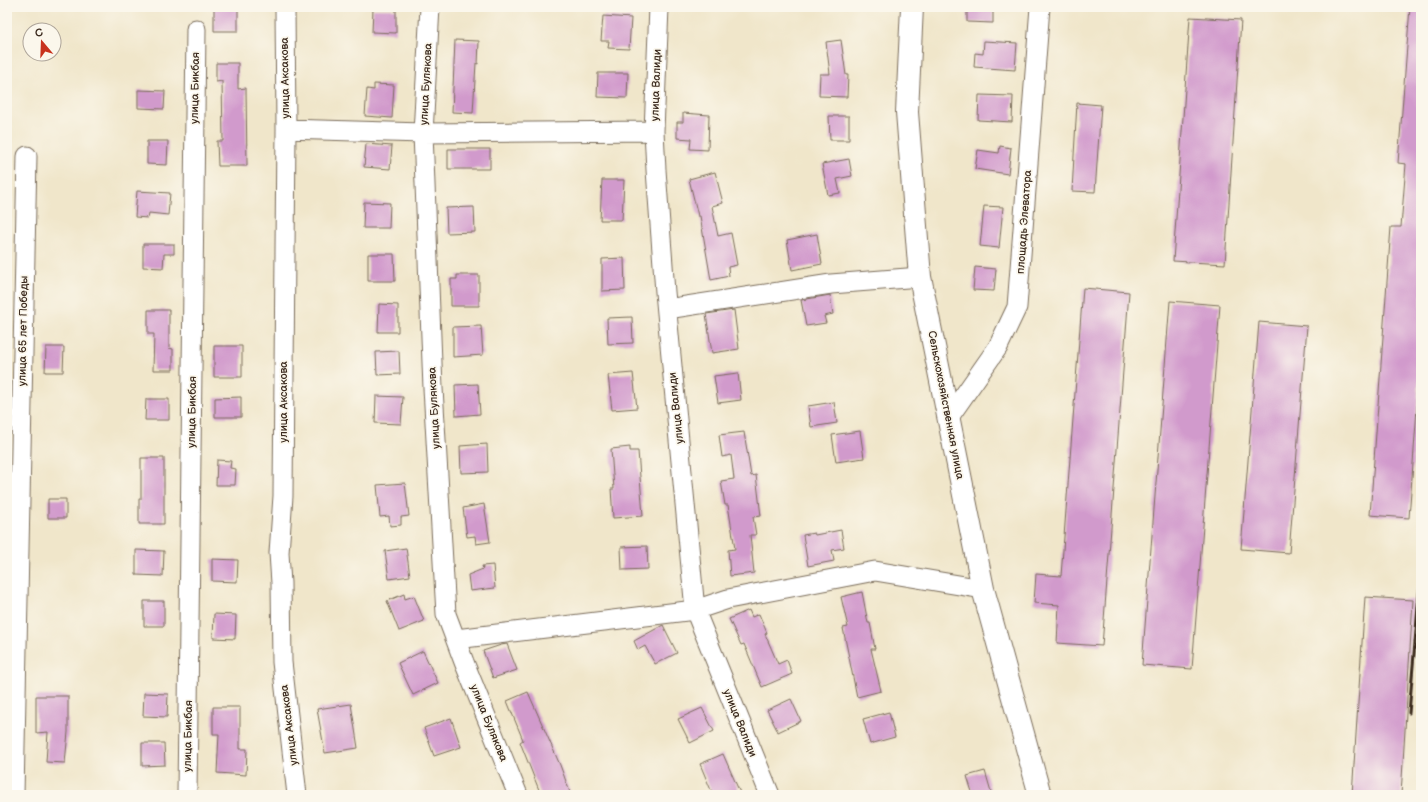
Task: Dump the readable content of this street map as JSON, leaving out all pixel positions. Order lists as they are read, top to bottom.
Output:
{
  "streets": {
    "main road": ["Сельскохозяйственная улица"],
    "street": [
      "улица Аксакова",
      "улица Булякова",
      "улица Валиди",
      "улица Бикбая",
      "площадь Элеватора",
      "улица 65 лет Победы"
    ]
  },
  "crossings": [
    ["площадь Элеватора", "Сельскохозяйственная улица"]
  ],
  "north": "top"
}
